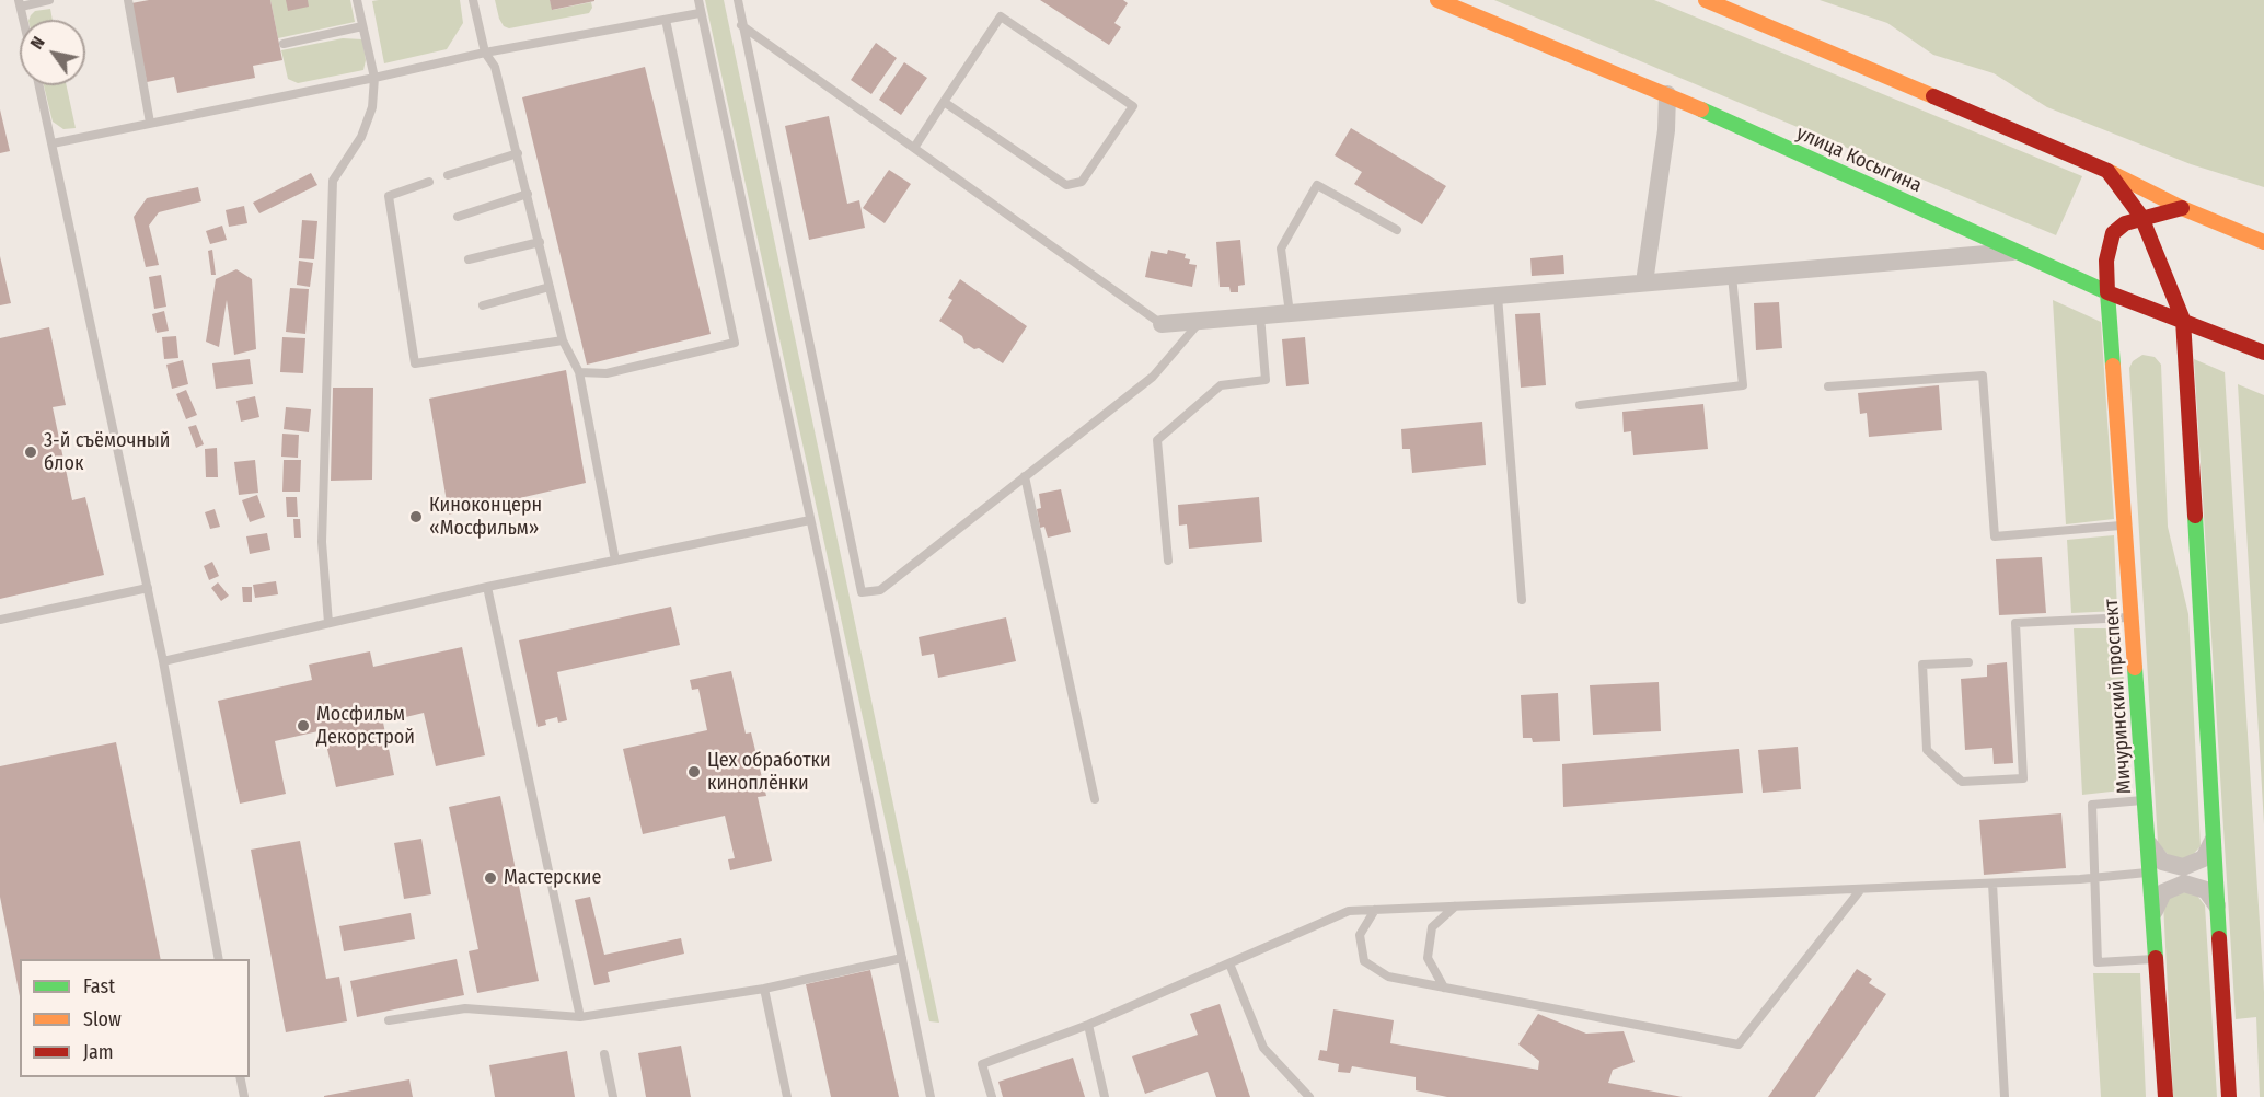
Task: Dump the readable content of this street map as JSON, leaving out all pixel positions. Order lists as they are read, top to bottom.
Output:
{
  "streets": {
    "main road": ["улица Косыгина", "Мичуринский проспект"]
  },
  "crossings": [
    ["улица Косыгина", "Мичуринский проспект"]
  ],
  "places": [
    "3-й съёмочный блок",
    "Киноконцерн «Мосфильм»",
    "Мосфильм Декорстрой",
    "Цех обработки киноплёнки",
    "Мастерские"
  ],
  "legend": ["Fast", "Slow", "Jam"],
  "north": "top left"
}
